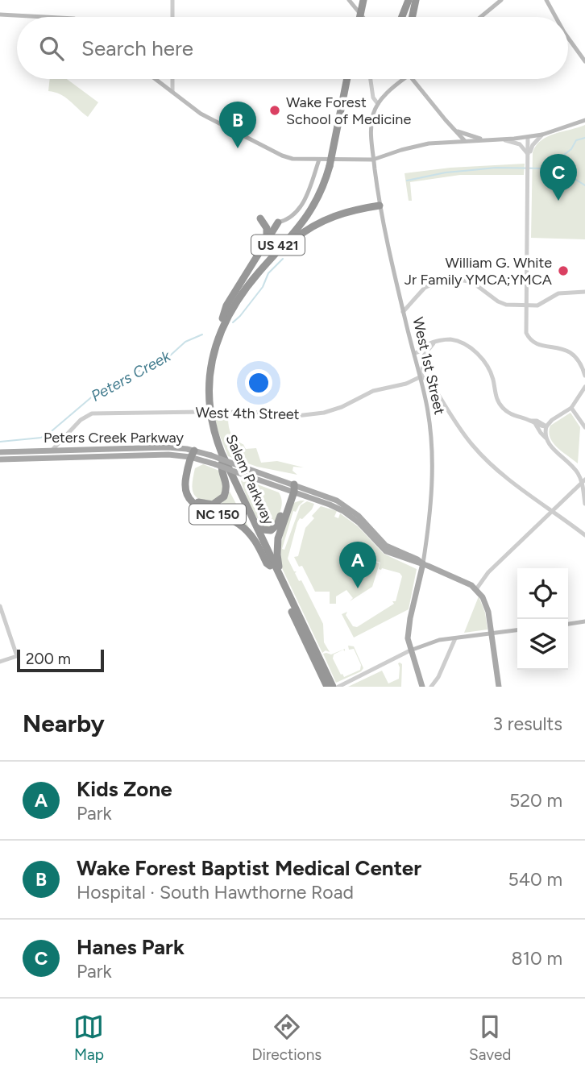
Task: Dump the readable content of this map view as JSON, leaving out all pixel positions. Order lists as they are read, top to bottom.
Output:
{
  "streets": {
    "highway": ["US 421", "Salem Parkway", "NC 150"],
    "main road": ["West 1st Street", "Peters Creek Parkway"],
    "street": ["West 4th Street"]
  },
  "crossings": [
    ["West 1st Street", "West 4th Street"],
    ["West 1st Street", "Peters Creek Parkway"],
    ["Peters Creek Parkway", "Salem Parkway"],
    ["Peters Creek Parkway", "NC 150"],
    ["Salem Parkway", "NC 150"]
  ],
  "water": ["Peters Creek"],
  "places": ["Wake Forest School of Medicine", "William G. White Jr Family YMCA;YMCA"],
  "scale_bar": "200 m",
  "page": {
    "search": "Search here",
    "pins": ["B", "C", "A"],
    "scale": "200 m",
    "heading": ["Nearby", "3 results"],
    "list": [
      {
        "mark": "A",
        "name": "Kids Zone",
        "note": "Park",
        "value": "520 m"
      },
      {
        "mark": "B",
        "name": "Wake Forest Baptist Medical Center",
        "note": "Hospital · South Hawthorne Road",
        "value": "540 m"
      },
      {
        "mark": "C",
        "name": "Hanes Park",
        "note": "Park",
        "value": "810 m"
      }
    ],
    "nav": ["Map", "Directions", "Saved"]
  }
}
